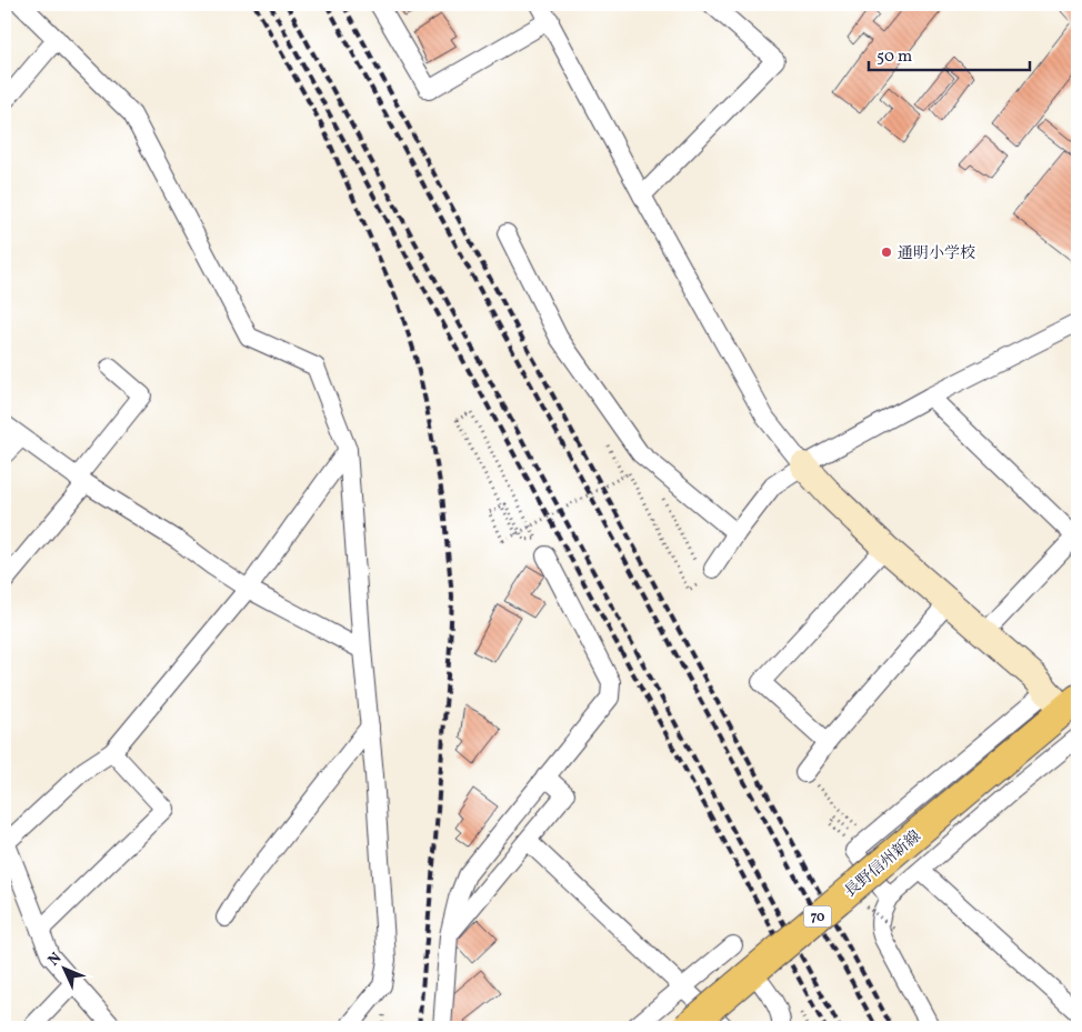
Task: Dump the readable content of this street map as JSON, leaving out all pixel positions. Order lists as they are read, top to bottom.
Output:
{
  "streets": {
    "main road": ["長野信州新線", "70"]
  },
  "places": ["通明小学校"],
  "scale_bar": "50 m",
  "north": "top left"
}
